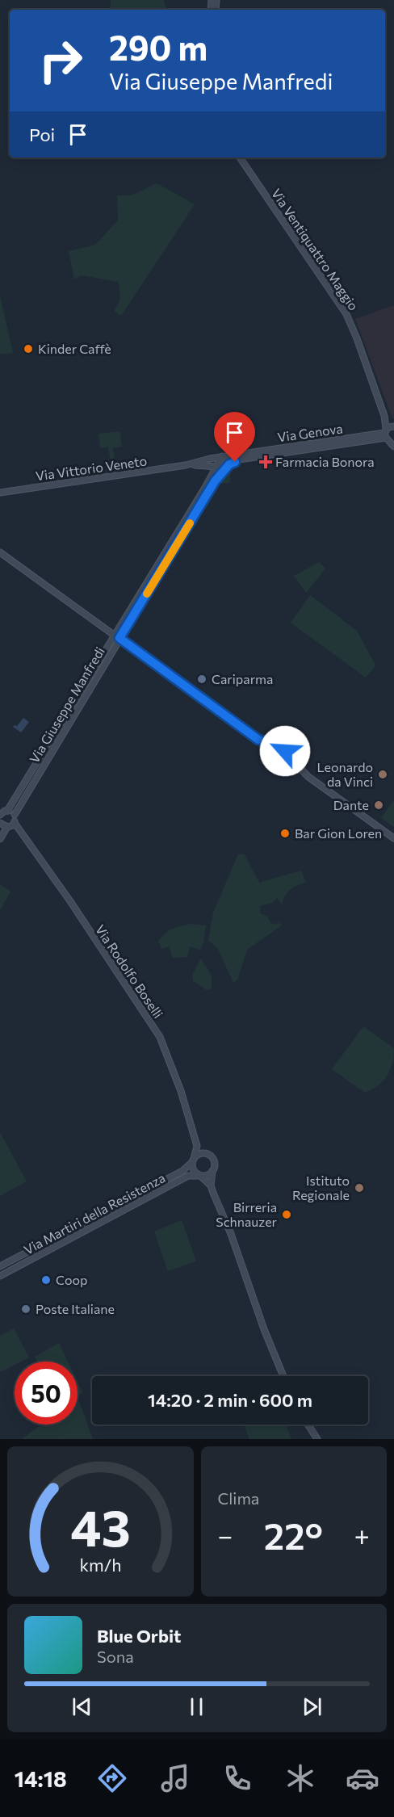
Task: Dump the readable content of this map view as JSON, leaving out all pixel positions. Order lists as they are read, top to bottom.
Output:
{
  "streets": {
    "main road": [
      "Via Ventiquattro Maggio",
      "Via Genova",
      "Via Vittorio Veneto",
      "Via Giuseppe Manfredi",
      "Via Rodolfo Boselli",
      "Via Martiri della Resistenza"
    ]
  },
  "crossings": [
    ["Via Ventiquattro Maggio", "Via Genova"],
    ["Via Genova", "Via Vittorio Veneto"],
    ["Via Genova", "Via Giuseppe Manfredi"]
  ],
  "places": {
    "other": [
      "Kinder Caffè",
      "Cariparma",
      "Leonardo da Vinci",
      "Dante",
      "Bar Gion Loren",
      "Istituto Regionale",
      "Birreria Schnauzer",
      "Coop",
      "Poste Italiane"
    ],
    "health": ["Farmacia Bonora"]
  },
  "page": {
    "turn": ["290 m", "Via Giuseppe Manfredi"],
    "then": "Poi",
    "limit": "50",
    "trip": "14:20 · 2 min · 600 m",
    "tile": "Clima",
    "heat": ["−", "22°", "+"],
    "song": ["Blue Orbit", "Sona"],
    "tabs": "14:18",
    "gauge": ["43", "km/h"]
  }
}
